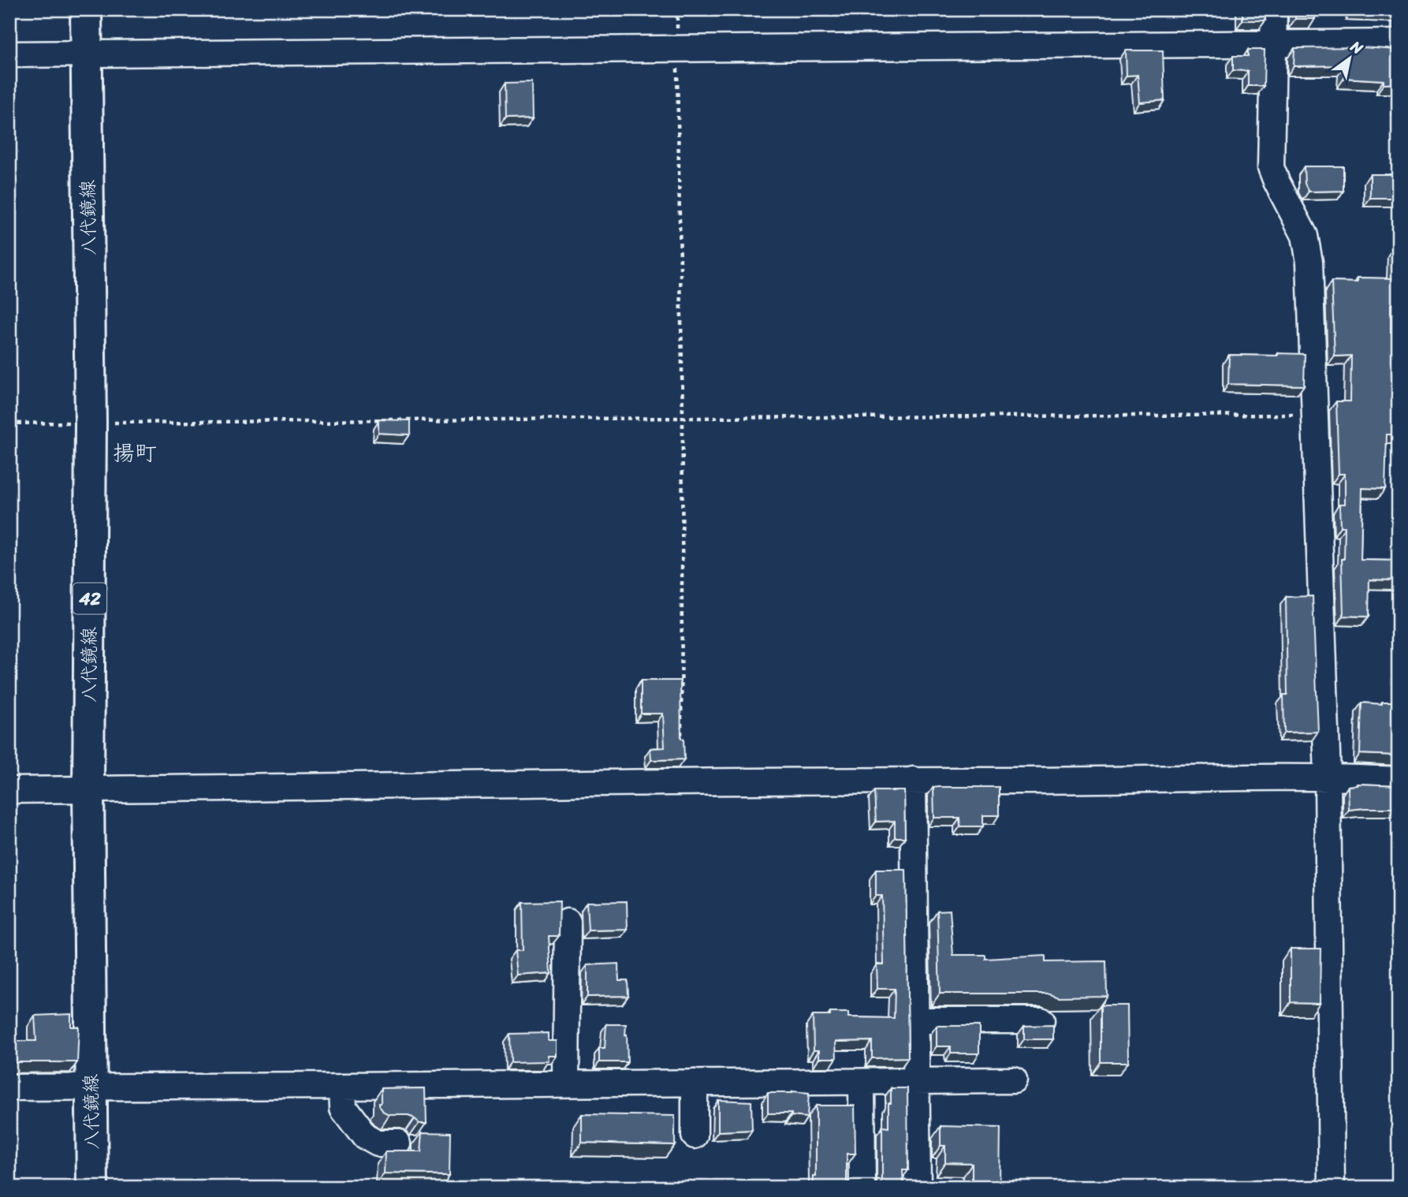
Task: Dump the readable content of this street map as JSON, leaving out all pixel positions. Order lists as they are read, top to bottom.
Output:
{
  "streets": {
    "main road": ["八代鏡線", "42"]
  },
  "districts": ["揚町"],
  "north": "top right"
}
